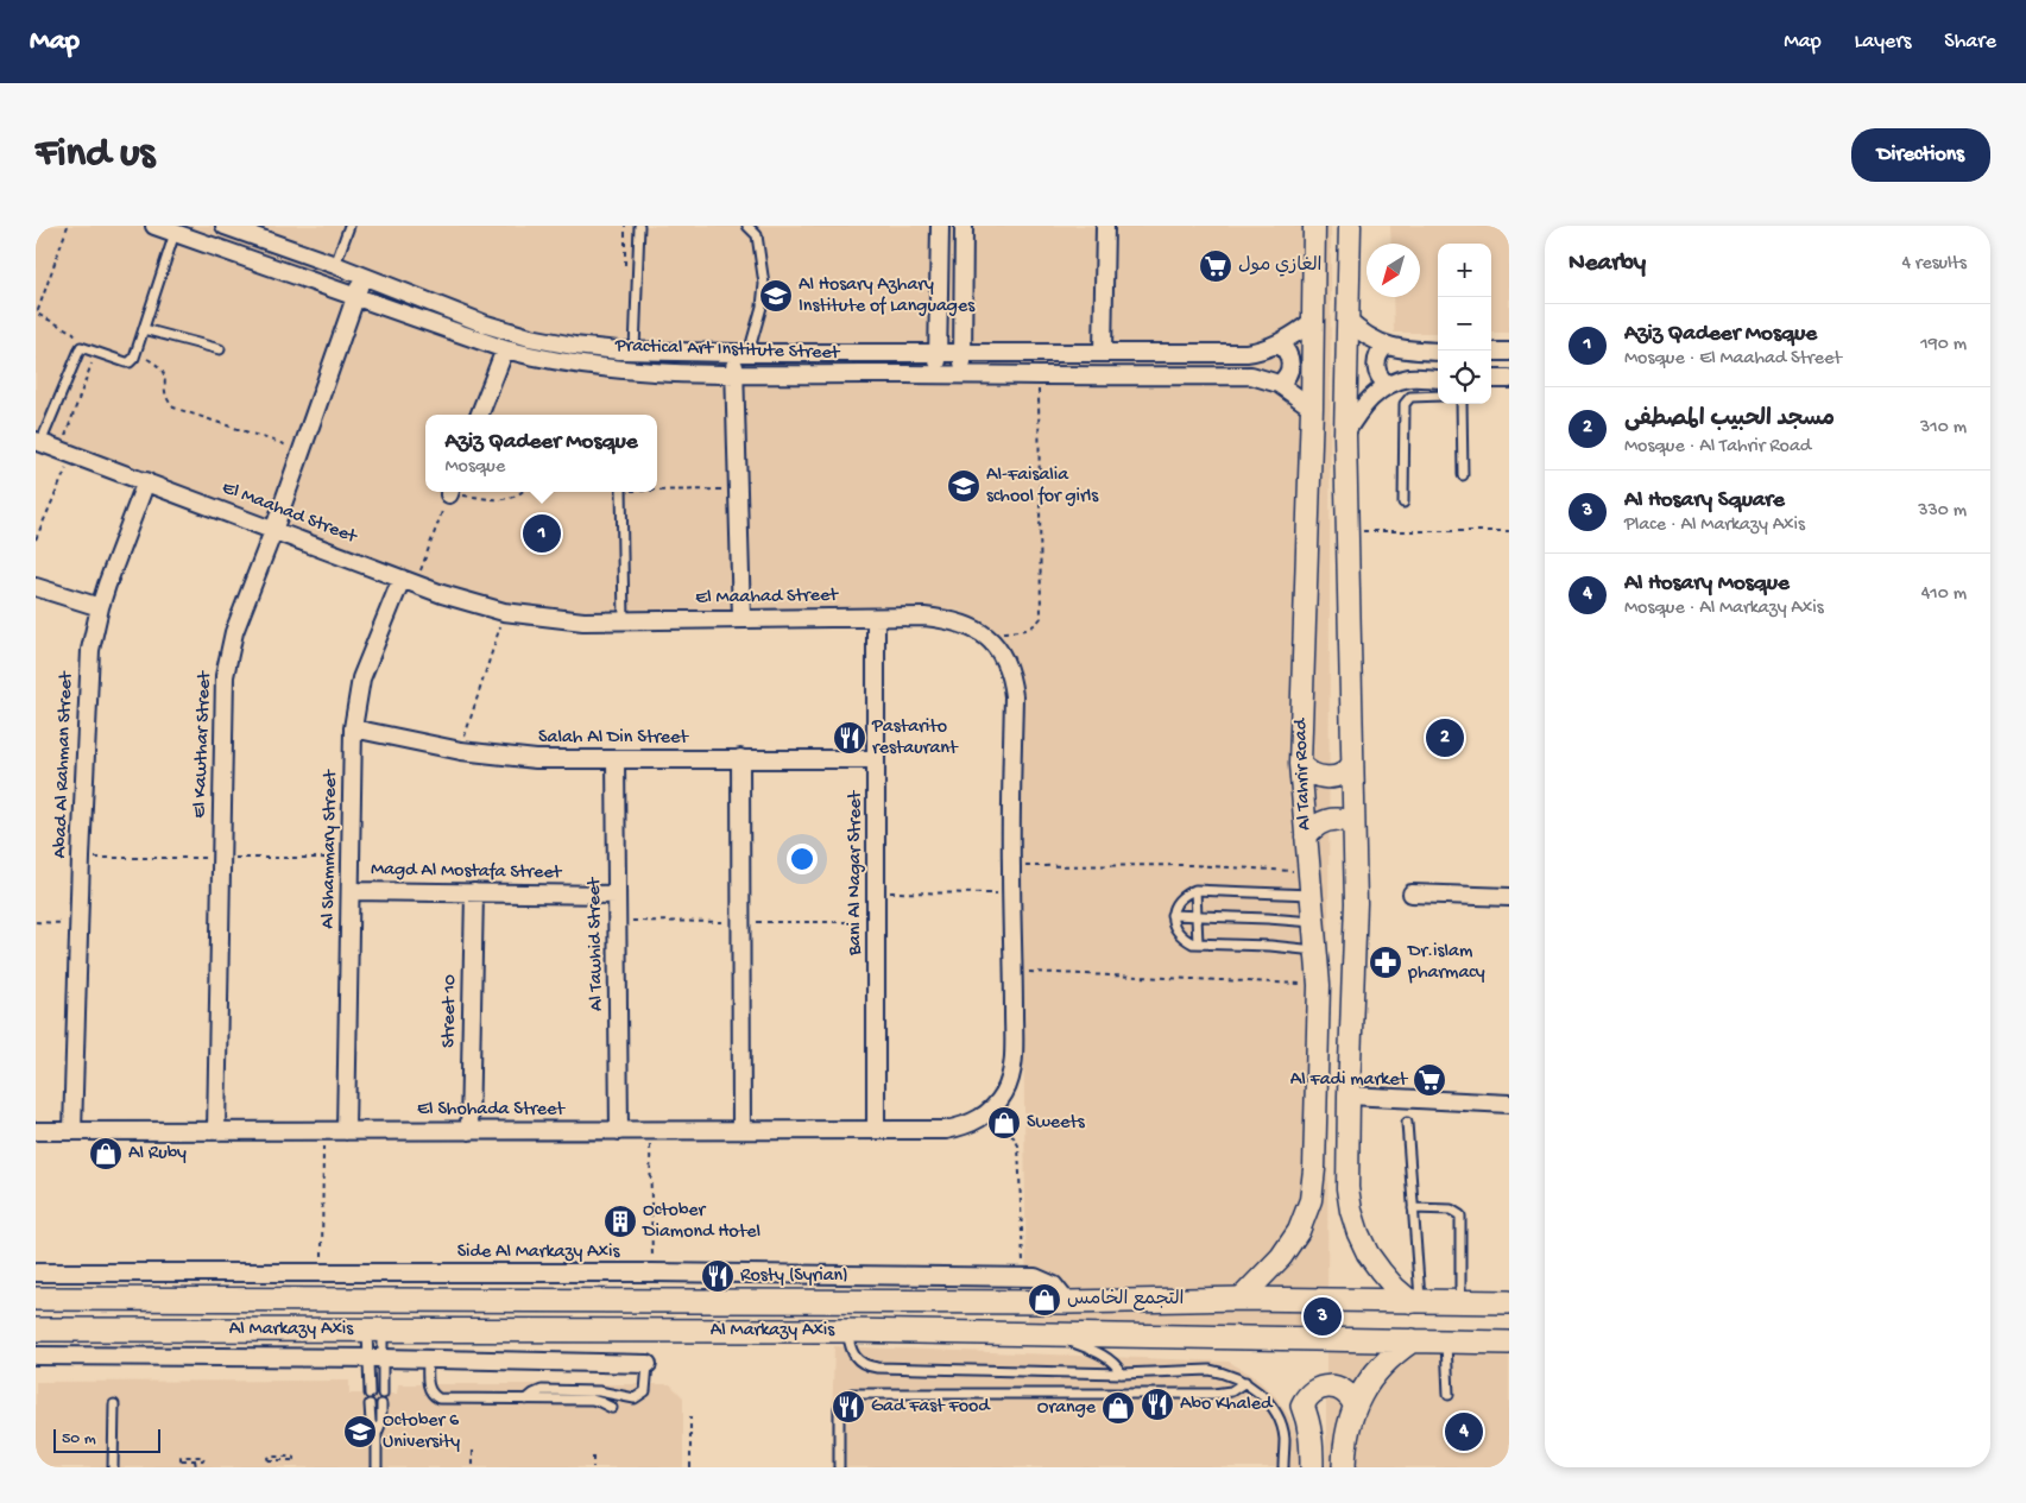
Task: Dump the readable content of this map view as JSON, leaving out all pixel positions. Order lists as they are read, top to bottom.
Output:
{
  "streets": {
    "main road": ["Al Markazy Axis"],
    "street": [
      "Practical Art Institute Street",
      "El Maahad Street",
      "Salah Al Din Street",
      "El Kawthar Street",
      "Abad Al Rahman Street",
      "Al Tahrir Road",
      "Al Shammary Street",
      "Magd Al Mostafa Street",
      "Bani Al Nagar Street",
      "Al Tawhid Street",
      "Street 10",
      "El Shohada Street",
      "Side Al Markazy Axis"
    ]
  },
  "crossings": [
    ["Practical Art Institute Street", "El Kawthar Street"],
    ["Practical Art Institute Street", "Al Tahrir Road"],
    ["El Maahad Street", "El Kawthar Street"],
    ["El Maahad Street", "Abad Al Rahman Street"],
    ["El Maahad Street", "Al Shammary Street"],
    ["El Maahad Street", "Bani Al Nagar Street"],
    ["El Maahad Street", "El Shohada Street"],
    ["Salah Al Din Street", "Al Shammary Street"],
    ["Salah Al Din Street", "Bani Al Nagar Street"],
    ["Salah Al Din Street", "Al Tawhid Street"],
    ["El Kawthar Street", "El Shohada Street"],
    ["Abad Al Rahman Street", "El Shohada Street"],
    ["Al Tahrir Road", "Al Markazy Axis"],
    ["Al Shammary Street", "Magd Al Mostafa Street"],
    ["Al Shammary Street", "El Shohada Street"],
    ["Magd Al Mostafa Street", "Al Tawhid Street"],
    ["Magd Al Mostafa Street", "Street 10"],
    ["Bani Al Nagar Street", "El Shohada Street"],
    ["Al Tawhid Street", "El Shohada Street"],
    ["Street 10", "El Shohada Street"],
    ["Side Al Markazy Axis", "Al Markazy Axis"]
  ],
  "places": {
    "supermarket": ["الغازي مول", "Al Fadi market"],
    "school or university": ["Al Hosary Azhary Institute of Languages", "Al-Faisalia school for girls", "October 6 University"],
    "restaurant": [
      "Pastarito restaurant",
      "Rosty (Syrian)",
      "Abo Khaled",
      "Gad Fast Food"
    ],
    "pharmacy": ["Dr.islam pharmacy"],
    "shop": [
      "Sweets",
      "Al Ruby",
      "التجمع الخامس",
      "Orange"
    ],
    "building": ["October Diamond Hotel"]
  },
  "scale_bar": "50 m",
  "north": "bottom left",
  "page": {
    "header": "Map",
    "nav": ["Map", "Layers", "Share"],
    "buttons": "Directions",
    "title": "Find us",
    "heading": ["Nearby", "4 results"],
    "map_buttons": ["+", "−"],
    "list": [
      {
        "mark": "1",
        "name": "Aziz Qadeer Mosque",
        "note": "Mosque · El Maahad Street",
        "value": "190 m"
      },
      {
        "mark": "2",
        "name": "مسجد الحبيب المصطفى",
        "note": "Mosque · Al Tahrir Road",
        "value": "310 m"
      },
      {
        "mark": "3",
        "name": "Al Hosary Square",
        "note": "Place · Al Markazy Axis",
        "value": "330 m"
      },
      {
        "mark": "4",
        "name": "Al Hosary Mosque",
        "note": "Mosque · Al Markazy Axis",
        "value": "410 m"
      }
    ],
    "popup": ["Aziz Qadeer Mosque", "Mosque"],
    "pins": [
      "1",
      "2",
      "3",
      "4"
    ],
    "scale": "50 m"
  }
}
